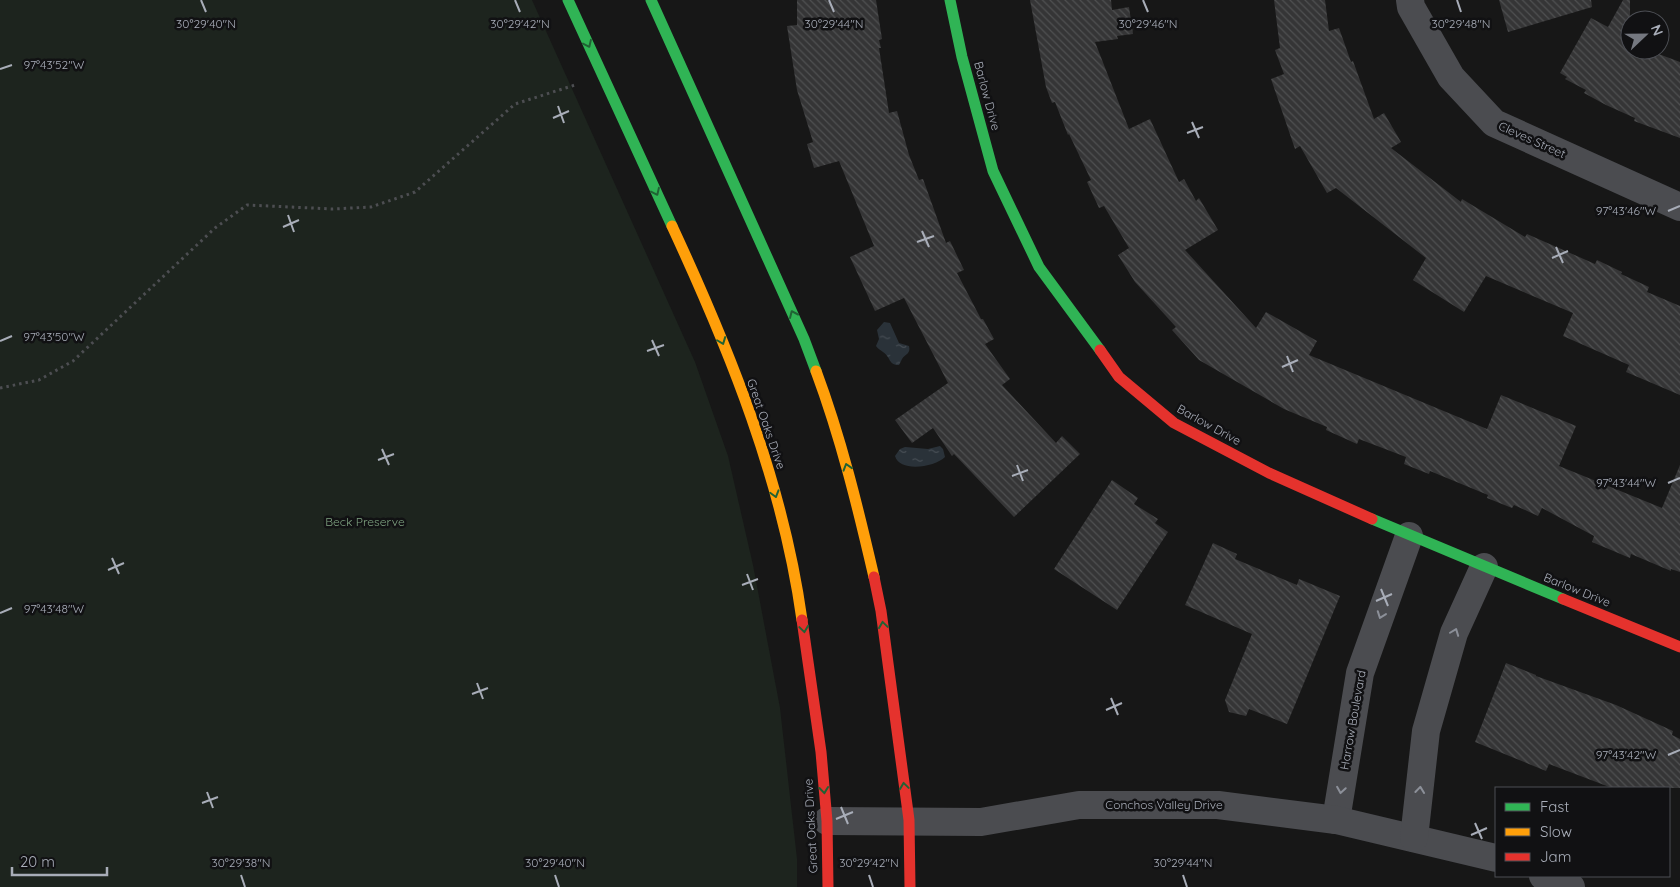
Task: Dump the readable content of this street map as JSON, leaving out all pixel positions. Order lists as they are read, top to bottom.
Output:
{
  "streets": {
    "street": [
      "Barlow Drive",
      "Cleves Street",
      "Great Oaks Drive",
      "Harrow Boulevard",
      "Conchos Valley Drive"
    ]
  },
  "crossings": [
    ["Barlow Drive", "Harrow Boulevard"],
    ["Great Oaks Drive", "Conchos Valley Drive"],
    ["Harrow Boulevard", "Conchos Valley Drive"]
  ],
  "parks": ["Beck Preserve"],
  "legend": ["Fast", "Slow", "Jam"],
  "scale_bar": "20 m",
  "north": "right",
  "coordinates": [
    "30°29'40\"N",
    "30°29'42\"N",
    "30°29'44\"N",
    "30°29'46\"N",
    "30°29'48\"N",
    "97°43'52\"W",
    "97°43'46\"W",
    "97°43'50\"W",
    "97°43'44\"W",
    "97°43'48\"W",
    "97°43'42\"W",
    "30°29'38\"N"
  ]
}
